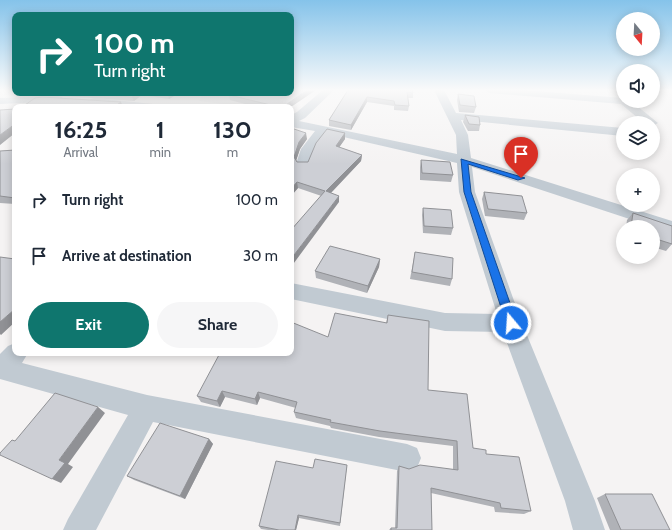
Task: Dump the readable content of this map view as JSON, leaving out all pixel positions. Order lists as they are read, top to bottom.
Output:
{
  "north": "bottom",
  "page": {
    "map_buttons": ["+", "−"],
    "turn": ["100 m", "Turn right"],
    "eta": [
      "16:25",
      "Arrival",
      "1",
      "min",
      "130",
      "m"
    ],
    "list": [
      {
        "name": "Turn right",
        "value": "100 m"
      },
      {
        "name": "Arrive at destination",
        "value": "30 m"
      }
    ],
    "buttons": ["Exit", "Share"]
  }
}
